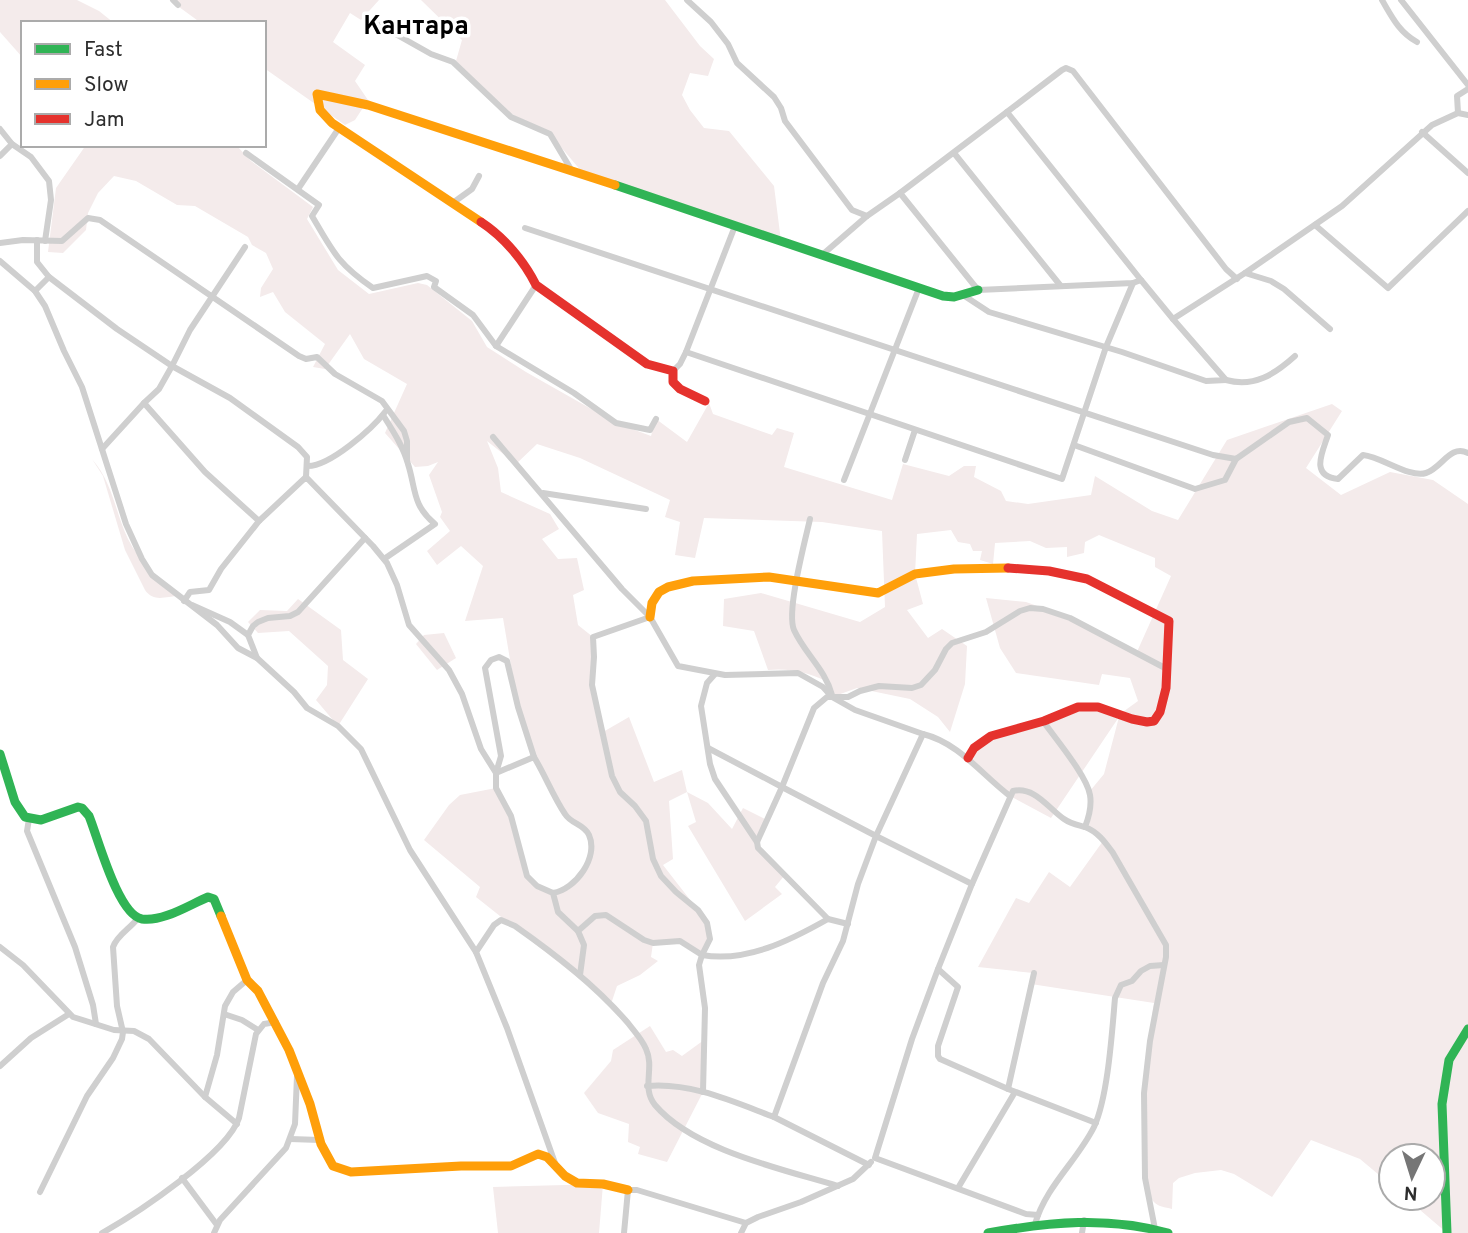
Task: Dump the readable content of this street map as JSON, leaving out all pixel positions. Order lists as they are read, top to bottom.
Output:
{
  "districts": ["Кантара"],
  "legend": ["Fast", "Slow", "Jam"],
  "north": "bottom"
}
